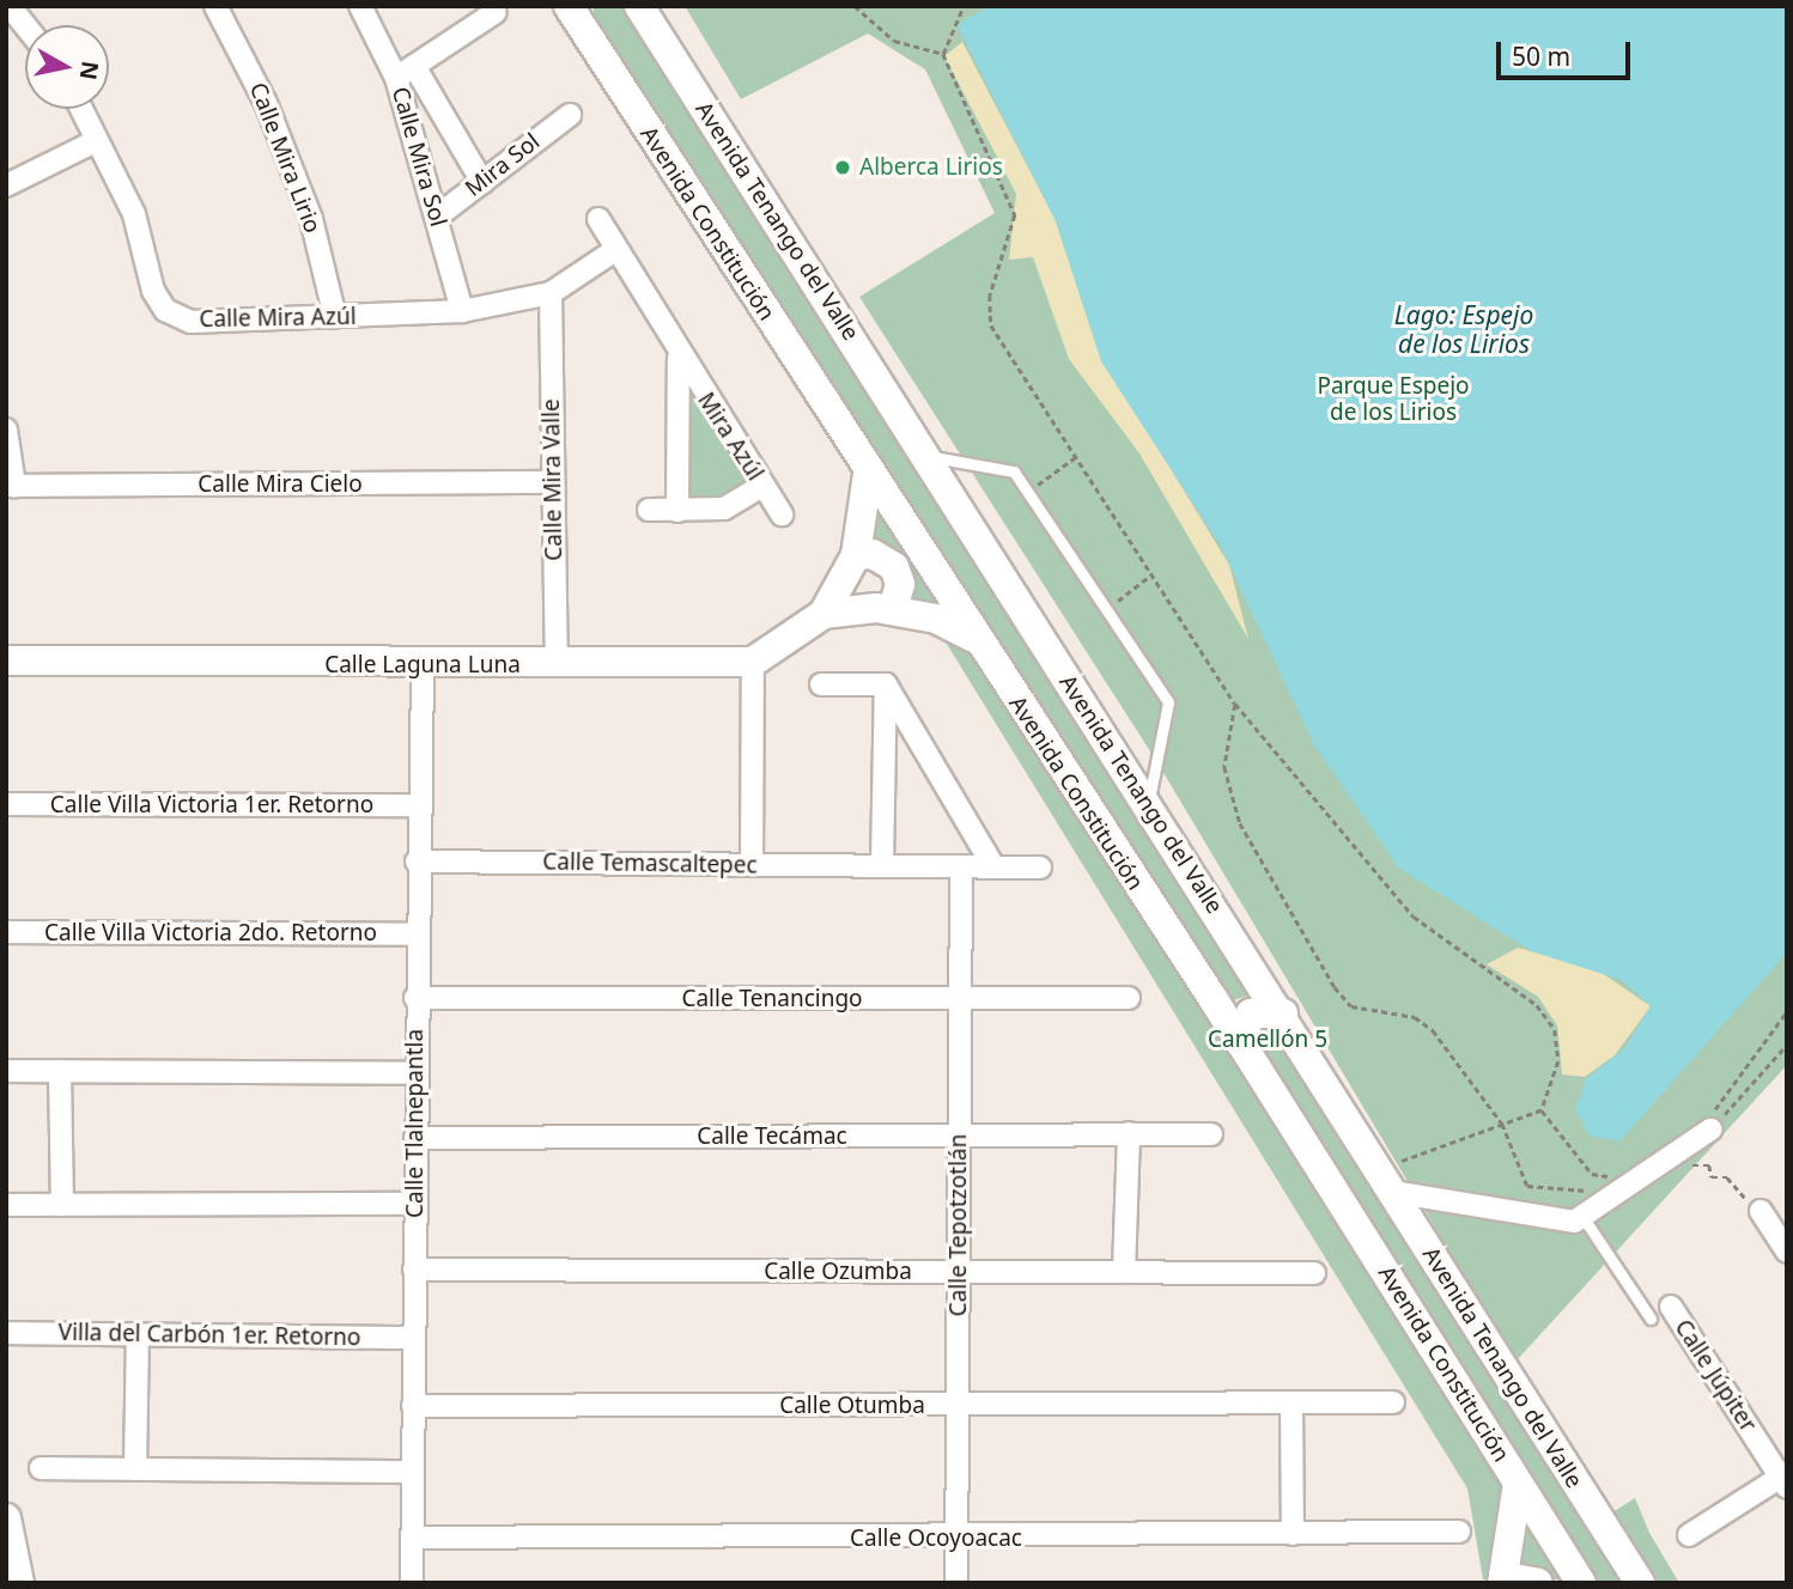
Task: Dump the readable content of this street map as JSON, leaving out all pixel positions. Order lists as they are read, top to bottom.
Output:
{
  "streets": {
    "main road": ["Avenida Tenango del Valle", "Avenida Constitución", "Calle Laguna Luna"],
    "street": [
      "Calle Mira Sol",
      "Calle Mira Lirio",
      "Mira Sol",
      "Calle Mira Azúl",
      "Mira Azúl",
      "Calle Mira Valle",
      "Calle Mira Cielo",
      "Calle Villa Victoria 1er. Retorno",
      "Calle Temascaltepec",
      "Calle Villa Victoria 2do. Retorno",
      "Calle Tenancingo",
      "Calle Tlalnepantla",
      "Calle Tecámac",
      "Calle Tepotzotlán",
      "Calle Ozumba",
      "Villa del Carbón 1er. Retorno",
      "Calle Júpiter",
      "Calle Otumba",
      "Calle Ocoyoacac"
    ]
  },
  "crossings": [
    ["Calle Mira Sol", "Mira Sol"],
    ["Calle Mira Sol", "Calle Mira Azúl"],
    ["Calle Mira Lirio", "Calle Mira Azúl"],
    ["Calle Mira Azúl", "Mira Azúl"],
    ["Calle Mira Azúl", "Calle Mira Valle"],
    ["Calle Mira Valle", "Calle Mira Cielo"],
    ["Calle Mira Valle", "Calle Laguna Luna"],
    ["Calle Laguna Luna", "Calle Tlalnepantla"],
    ["Calle Villa Victoria 1er. Retorno", "Calle Tlalnepantla"],
    ["Calle Temascaltepec", "Calle Tlalnepantla"],
    ["Calle Temascaltepec", "Calle Tepotzotlán"],
    ["Calle Villa Victoria 2do. Retorno", "Calle Tlalnepantla"],
    ["Calle Tenancingo", "Calle Tlalnepantla"],
    ["Calle Tenancingo", "Calle Tepotzotlán"],
    ["Calle Tlalnepantla", "Calle Tecámac"],
    ["Calle Tlalnepantla", "Calle Ozumba"],
    ["Calle Tlalnepantla", "Villa del Carbón 1er. Retorno"],
    ["Calle Tlalnepantla", "Calle Otumba"],
    ["Calle Tlalnepantla", "Calle Ocoyoacac"],
    ["Calle Tecámac", "Calle Tepotzotlán"],
    ["Calle Tepotzotlán", "Calle Ozumba"],
    ["Calle Tepotzotlán", "Calle Otumba"],
    ["Calle Tepotzotlán", "Calle Ocoyoacac"]
  ],
  "water": ["Lago: Espejo de los Lirios"],
  "parks": ["Parque Espejo de los Lirios", "Camellón 5"],
  "places": ["Alberca Lirios"],
  "scale_bar": "50 m",
  "north": "right"
}
